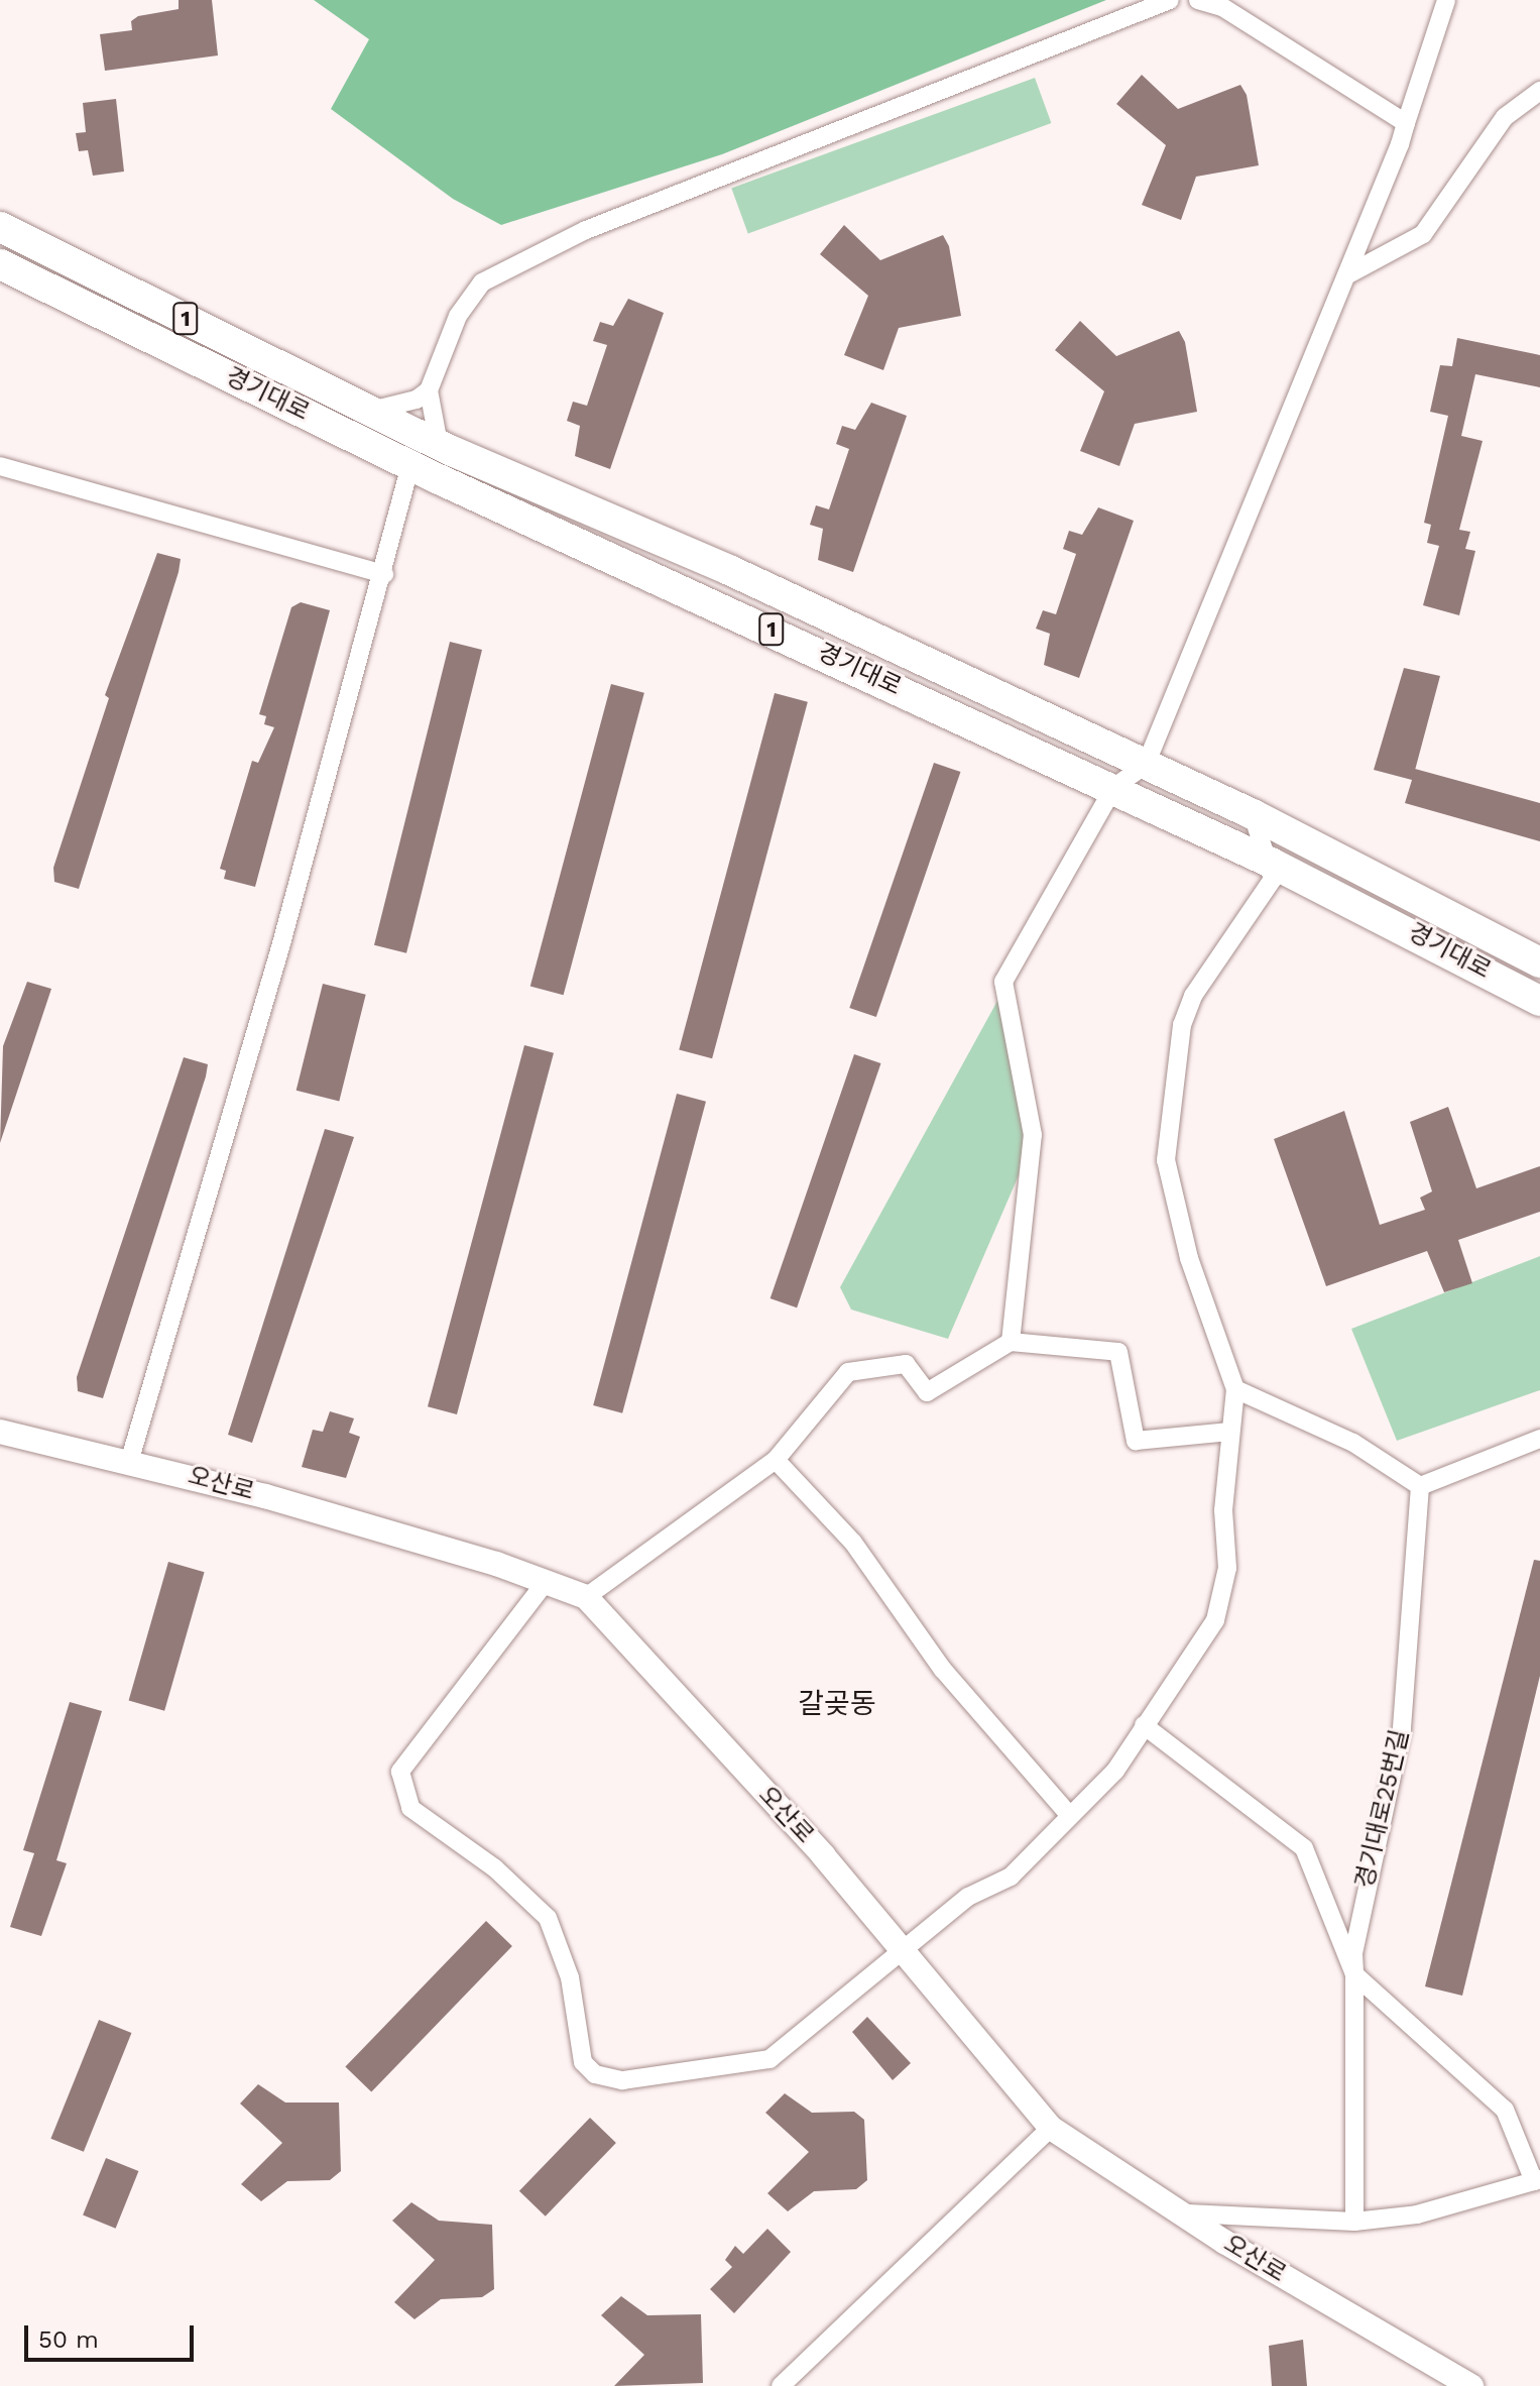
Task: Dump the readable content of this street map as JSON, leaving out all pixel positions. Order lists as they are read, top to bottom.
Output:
{
  "streets": {
    "main road": ["1", "경기대로"],
    "street": ["오산로", "경기대로25번길"]
  },
  "districts": ["갈곶동"],
  "scale_bar": "50 m"
}
